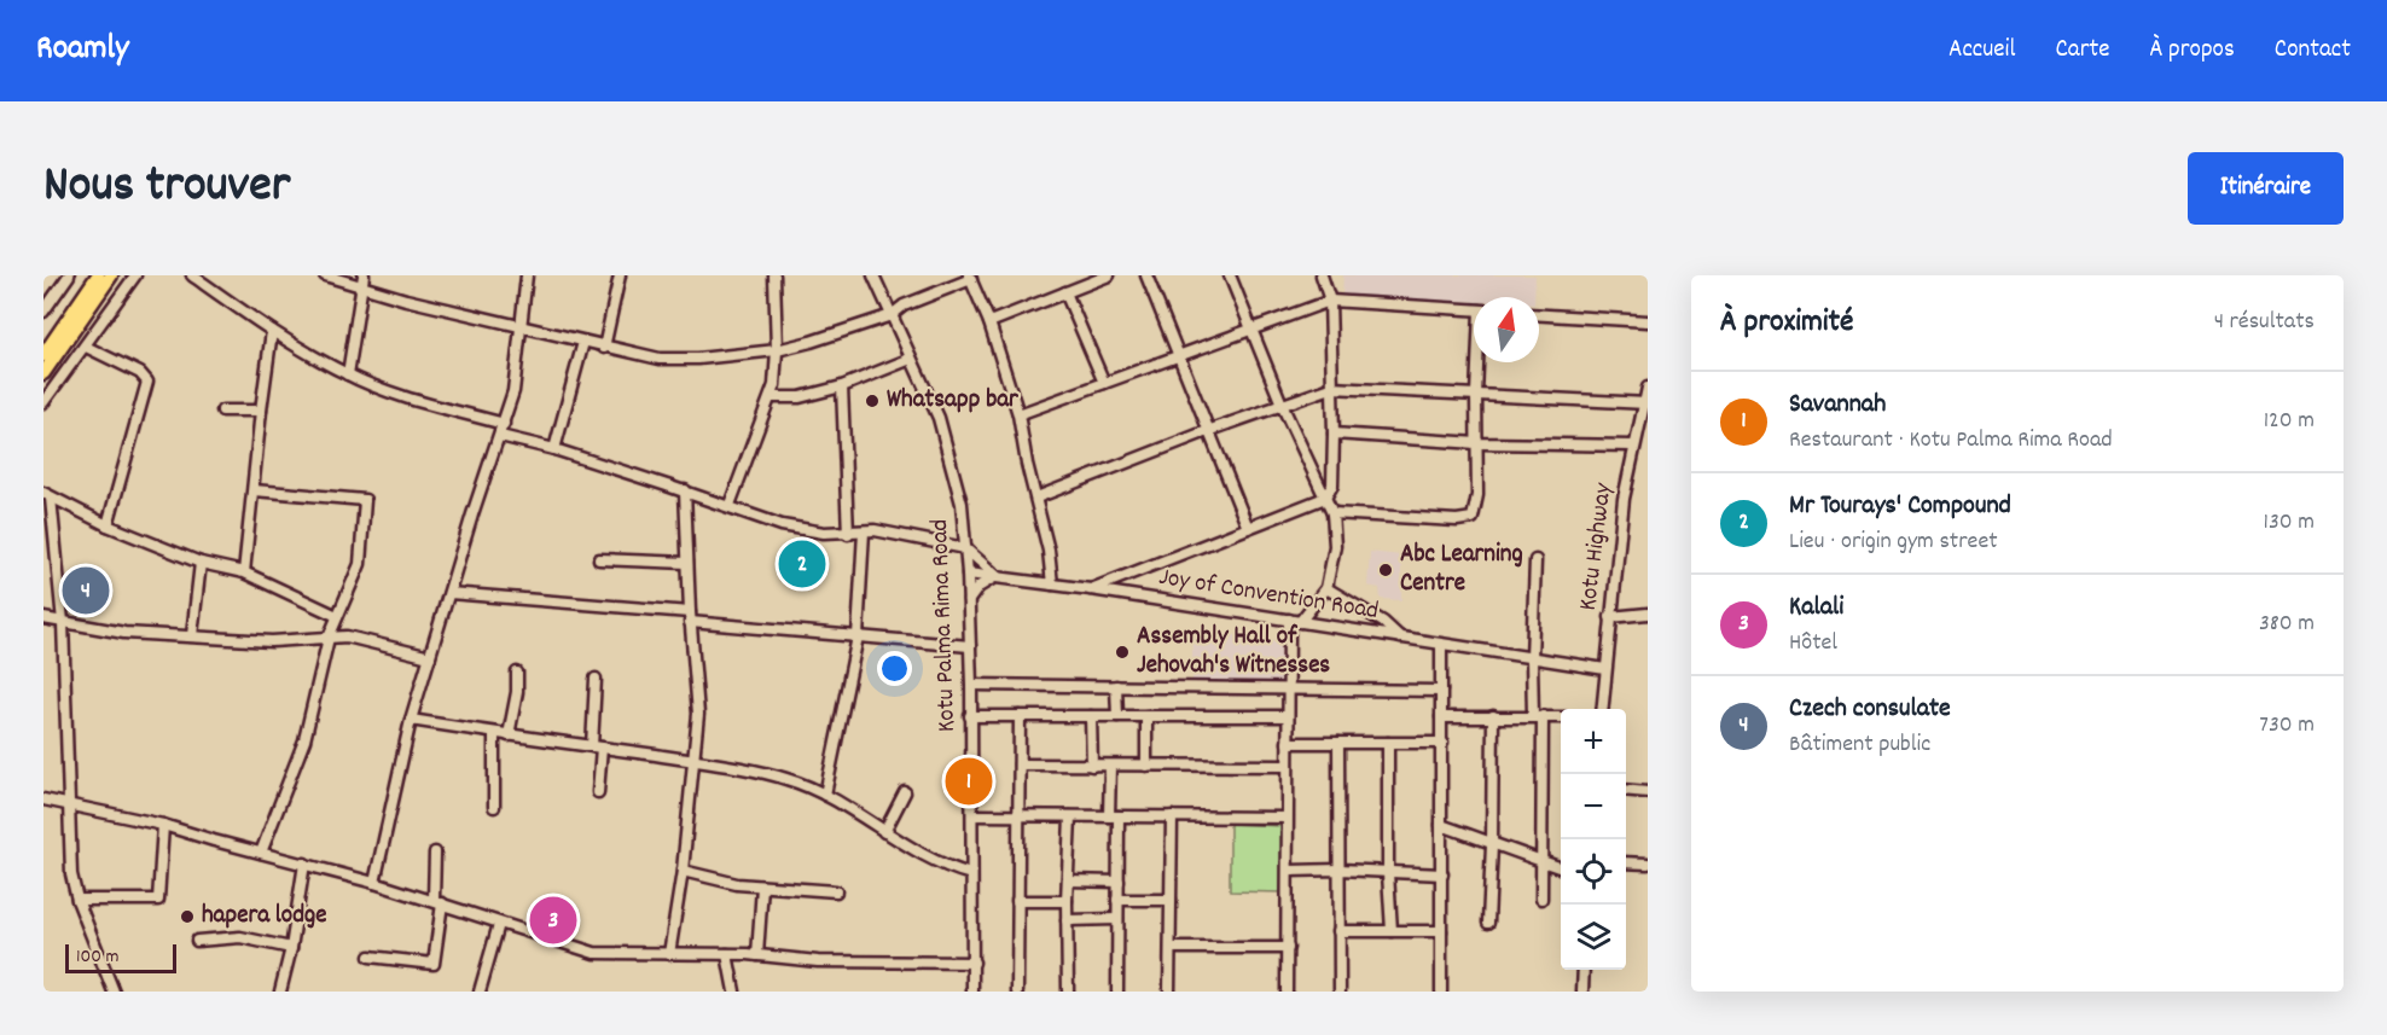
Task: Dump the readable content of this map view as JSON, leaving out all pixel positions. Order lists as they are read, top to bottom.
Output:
{
  "streets": {
    "street": ["Kotu Highway", "Joy of Convention Road", "Kotu Palma Rima Road"]
  },
  "crossings": [
    ["Kotu Highway", "Joy of Convention Road"],
    ["Joy of Convention Road", "Kotu Palma Rima Road"]
  ],
  "places": [
    "Whatsapp bar",
    "Abc Learning Centre",
    "Assembly Hall of Jehovah's Witnesses",
    "hapera lodge"
  ],
  "scale_bar": "100 m",
  "north": "top",
  "page": {
    "header": "Roamly",
    "nav": [
      "Accueil",
      "Carte",
      "À propos",
      "Contact"
    ],
    "title": "Nous trouver",
    "buttons": "Itinéraire",
    "heading": ["À proximité", "4 résultats"],
    "list": [
      {
        "mark": "1",
        "name": "Savannah",
        "note": "Restaurant · Kotu Palma Rima Road",
        "value": "120 m"
      },
      {
        "mark": "2",
        "name": "Mr Tourays' Compound",
        "note": "Lieu · origin gym street",
        "value": "130 m"
      },
      {
        "mark": "3",
        "name": "Kalali",
        "note": "Hôtel",
        "value": "380 m"
      },
      {
        "mark": "4",
        "name": "Czech consulate",
        "note": "Bâtiment public",
        "value": "730 m"
      }
    ],
    "pins": [
      "2",
      "4",
      "1",
      "3"
    ],
    "map_buttons": ["+", "−"],
    "scale": "100 m"
  }
}
